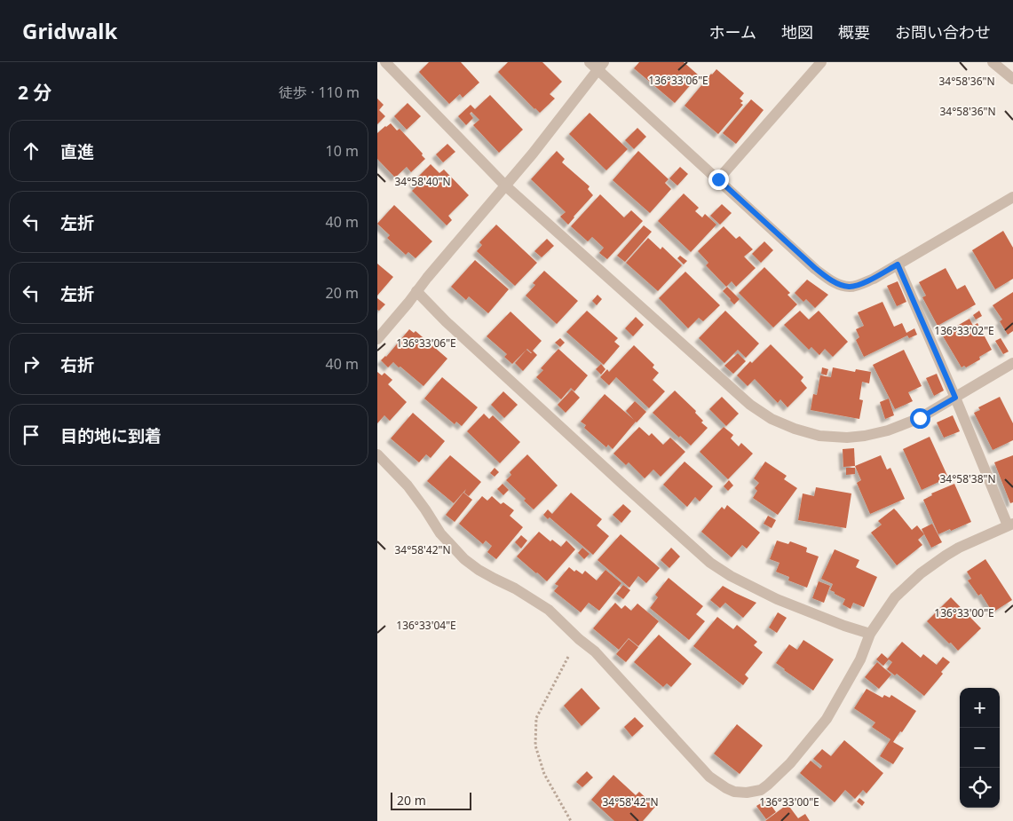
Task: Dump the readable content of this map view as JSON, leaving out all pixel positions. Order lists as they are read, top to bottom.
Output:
{
  "scale_bar": "20 m",
  "page": {
    "header": "Gridwalk",
    "nav": [
      "ホーム",
      "地図",
      "概要",
      "お問い合わせ"
    ],
    "heading": ["2 分", "徒歩 · 110 m"],
    "list": [
      ["直進", "10 m"],
      ["左折", "40 m"],
      ["左折", "20 m"],
      ["右折", "40 m"],
      "目的地に到着"
    ],
    "map_buttons": ["+", "−"],
    "scale": "20 m"
  },
  "coordinates": [
    "136°33'06\"E",
    "34°58'36\"N",
    "34°58'40\"N",
    "136°33'02\"E",
    "34°58'38\"N",
    "34°58'42\"N",
    "136°33'00\"E",
    "136°33'04\"E"
  ]
}
